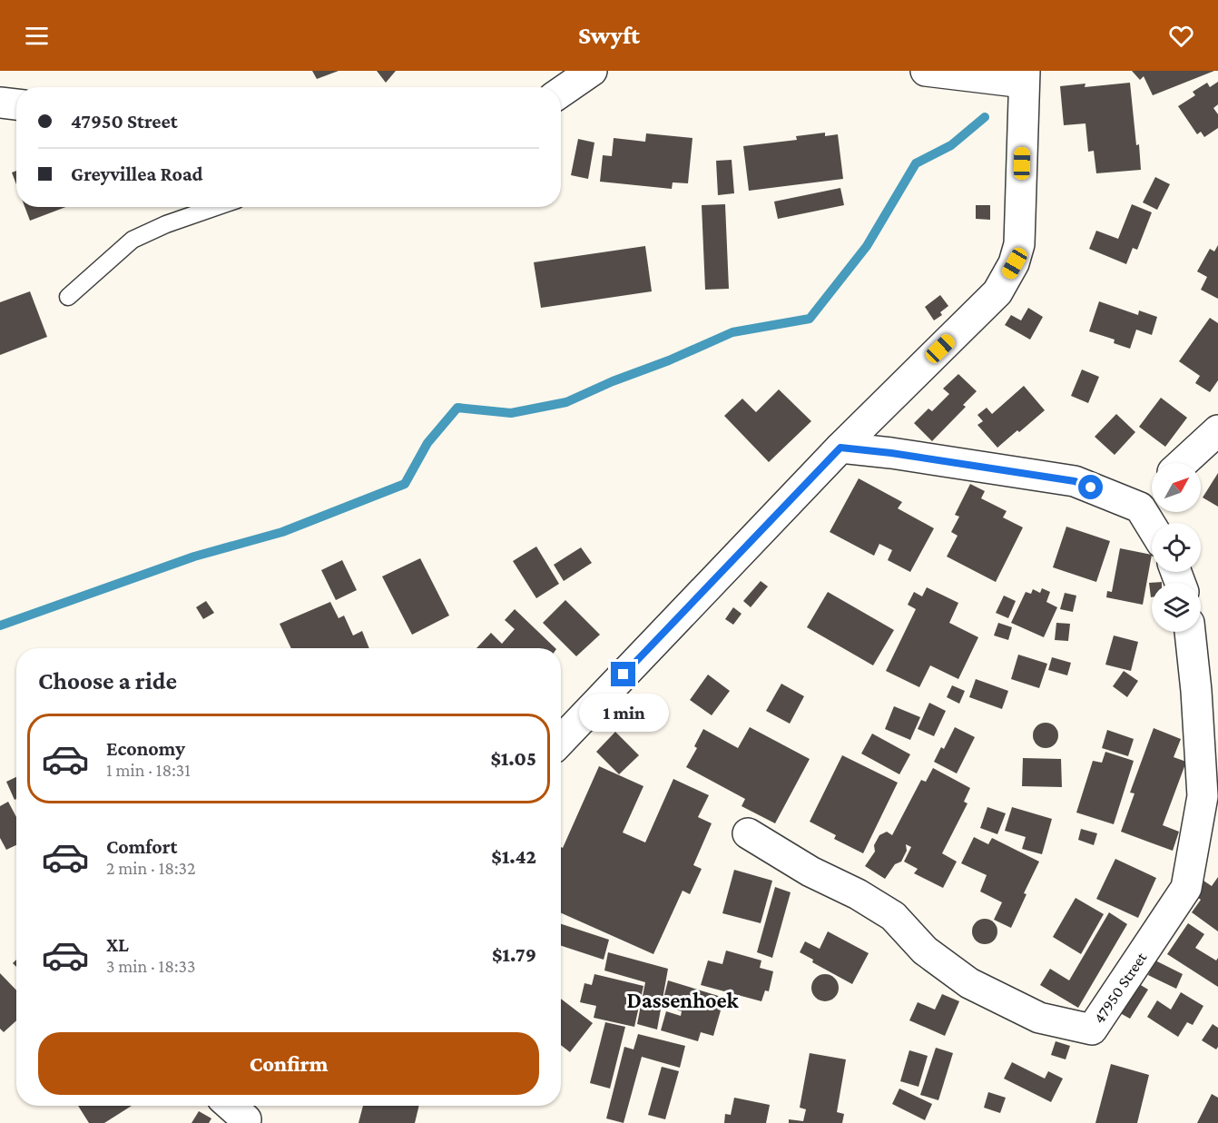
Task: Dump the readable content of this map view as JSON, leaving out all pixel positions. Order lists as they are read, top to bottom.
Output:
{
  "streets": {
    "street": ["47950 Street"]
  },
  "districts": ["Dassenhoek"],
  "north": "top right",
  "page": {
    "header": "Swyft",
    "banner": ["47950 Street", "Greyvillea Road"],
    "heading": "Choose a ride",
    "bubble": "1 min",
    "list": [
      {
        "name": "Economy",
        "note": "1 min · 18:31",
        "value": "$1.05"
      },
      {
        "name": "Comfort",
        "note": "2 min · 18:32",
        "value": "$1.42"
      },
      {
        "name": "XL",
        "note": "3 min · 18:33",
        "value": "$1.79"
      }
    ],
    "buttons": "Confirm"
  }
}
